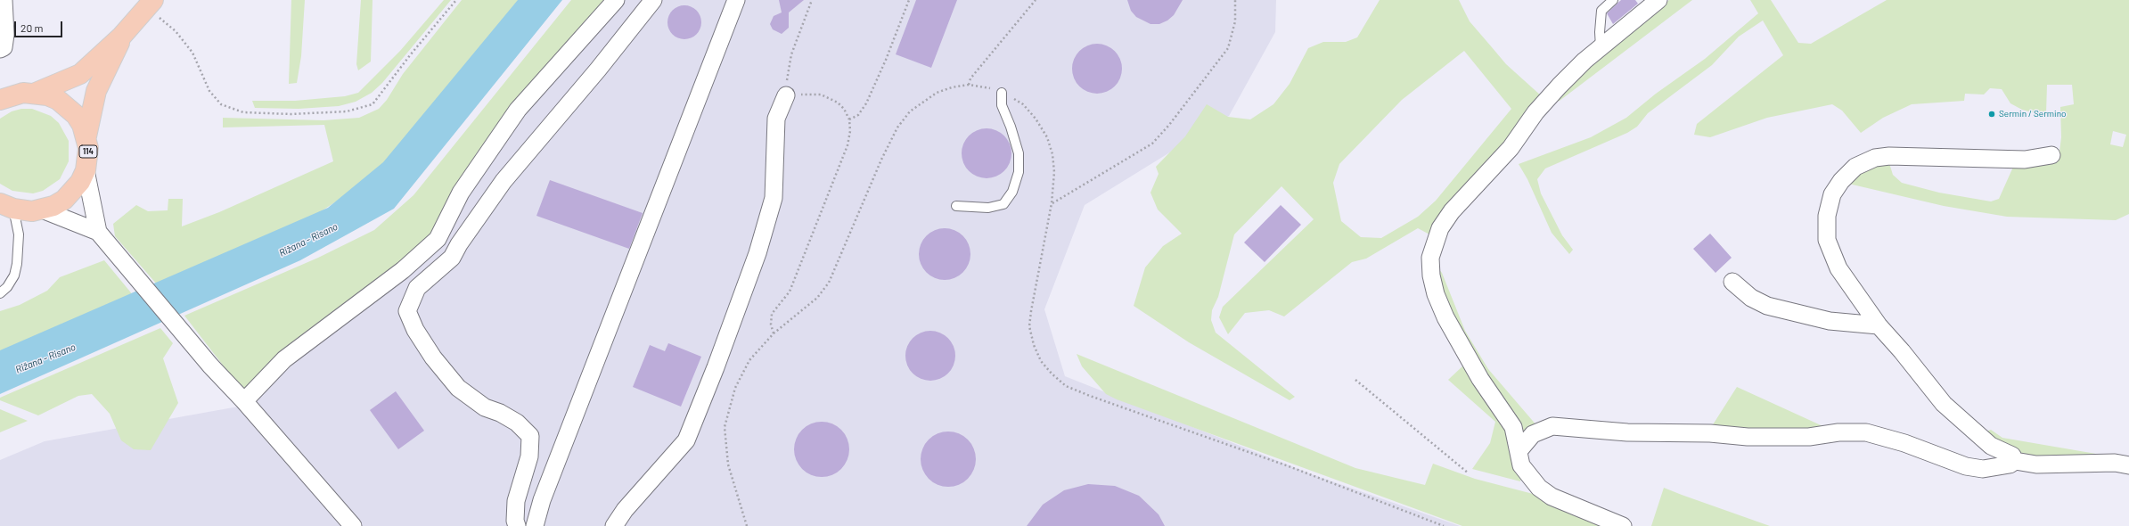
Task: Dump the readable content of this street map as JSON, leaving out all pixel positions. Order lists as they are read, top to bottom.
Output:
{
  "streets": {
    "main road": ["114"]
  },
  "water": ["Rižana - Risano"],
  "places": ["Sermin / Sermino"],
  "scale_bar": "20 m"
}
